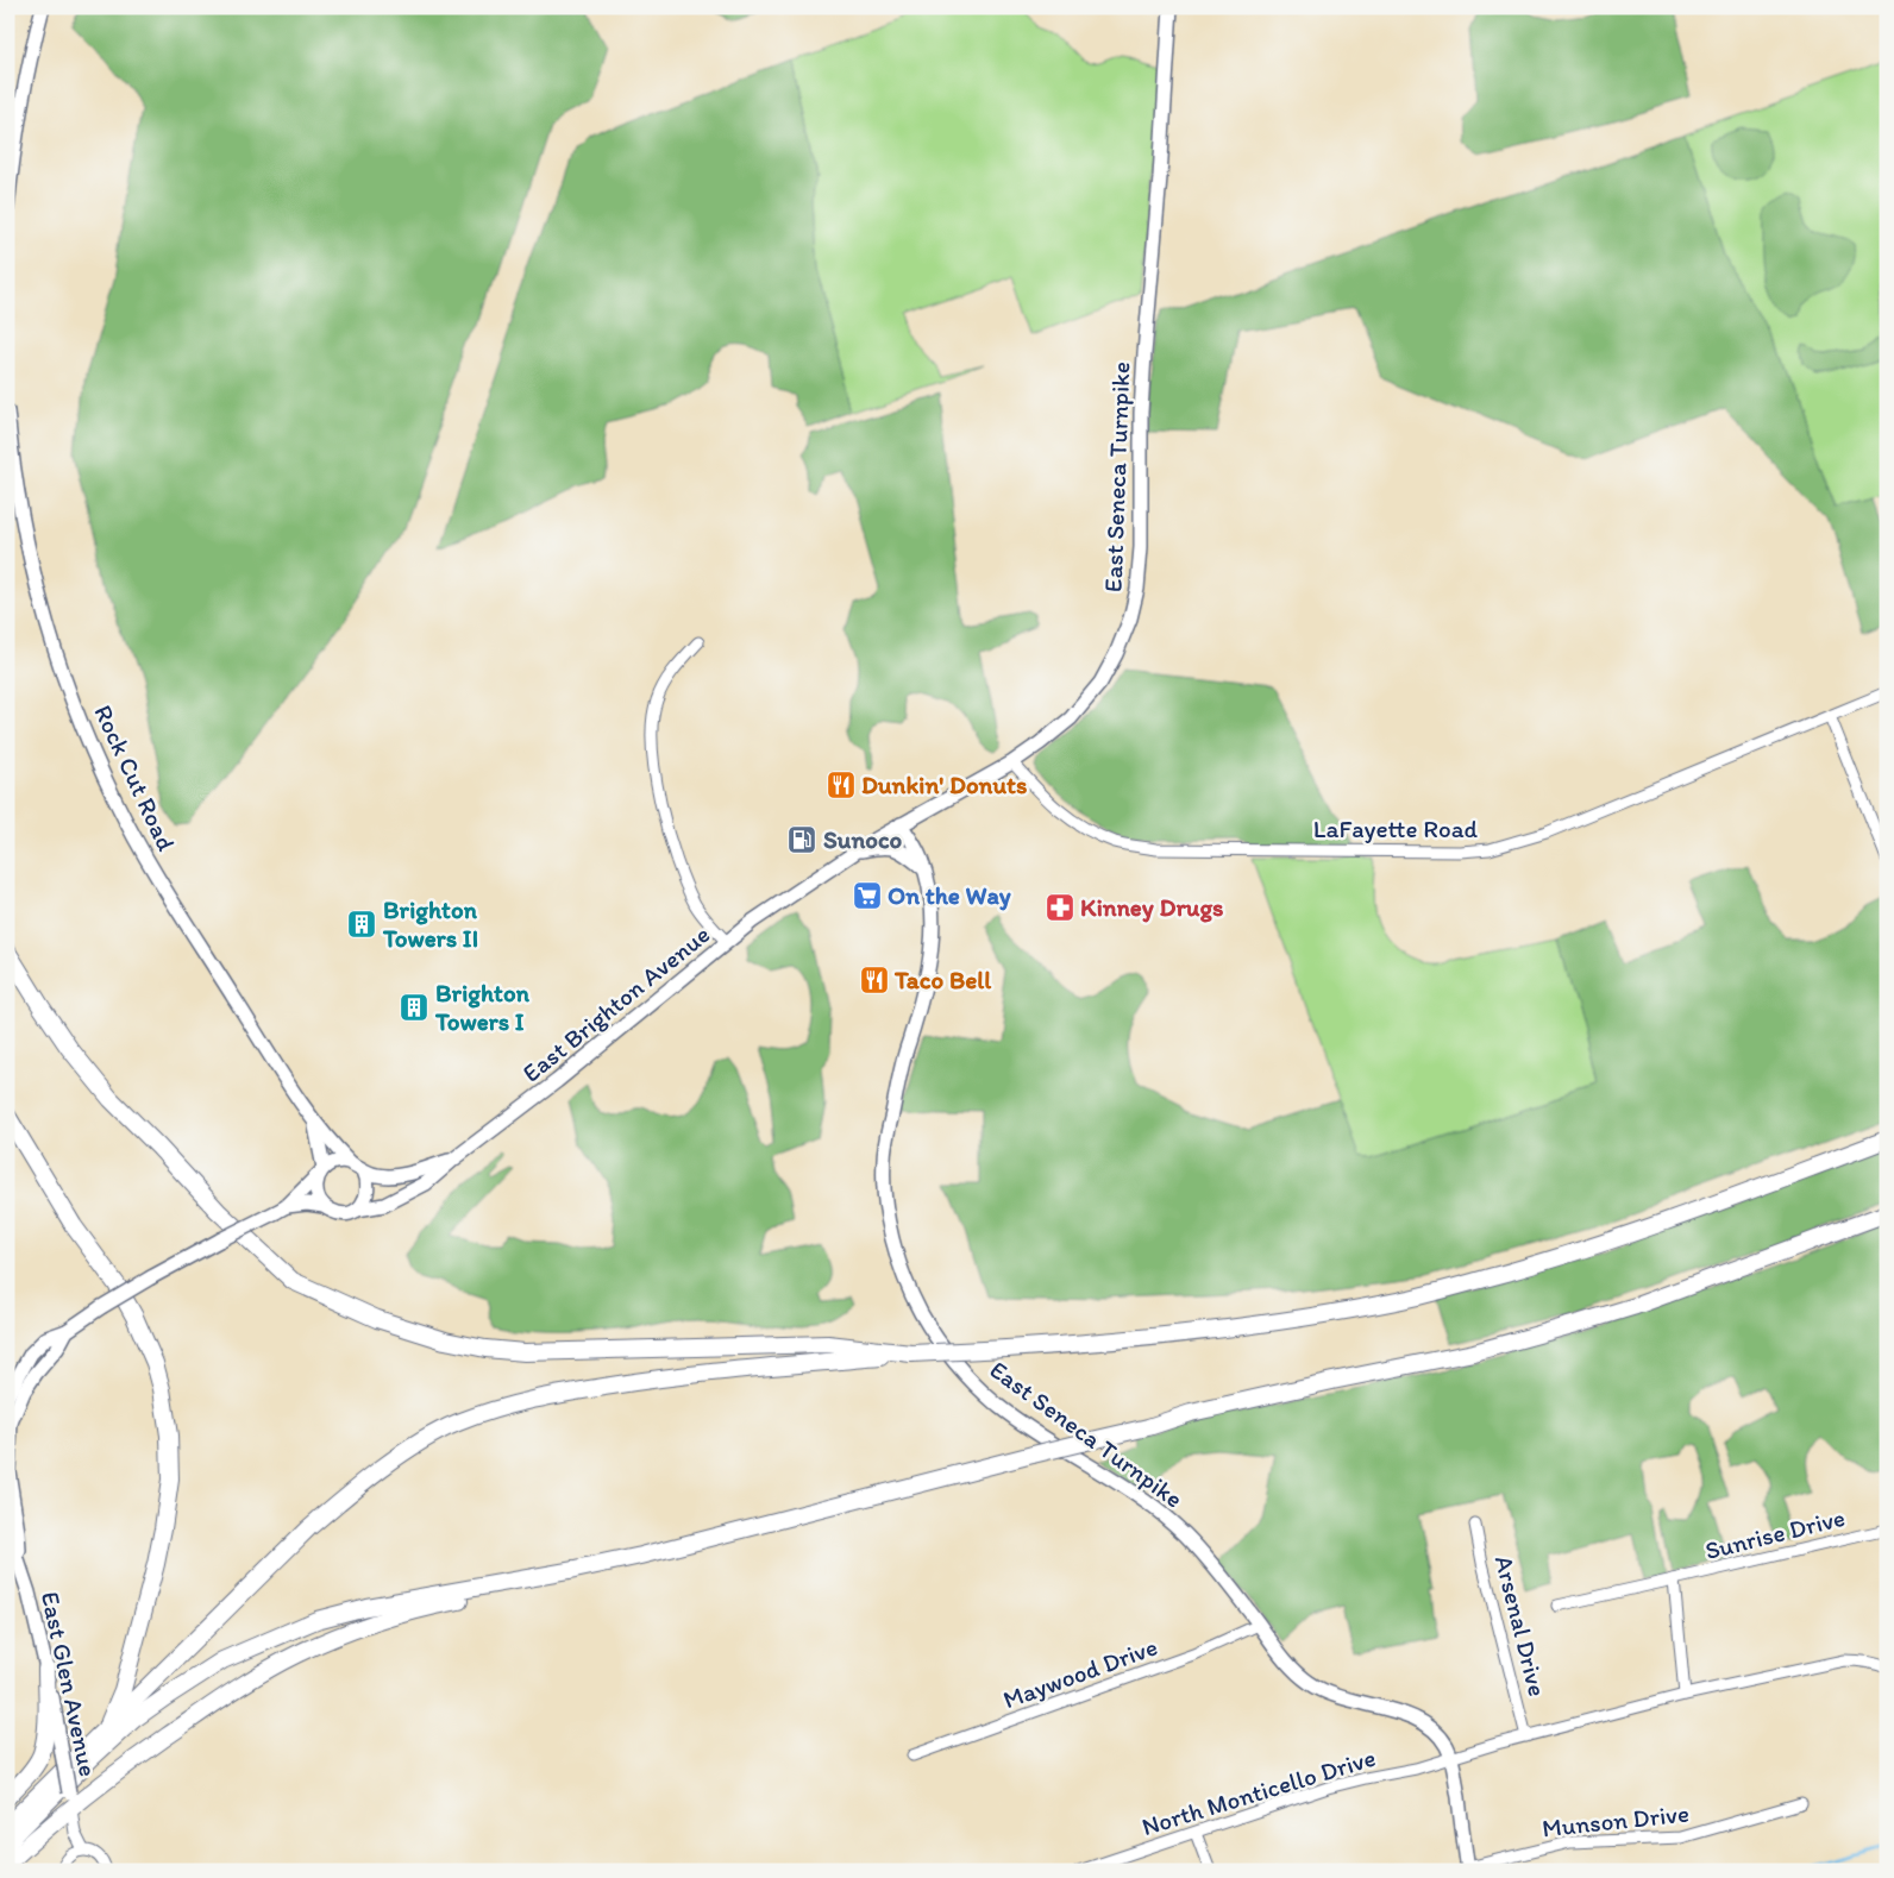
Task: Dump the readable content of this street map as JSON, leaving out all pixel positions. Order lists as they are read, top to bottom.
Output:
{
  "streets": {
    "main road": [
      "East Seneca Turnpike",
      "Rock Cut Road",
      "East Brighton Avenue",
      "East Glen Avenue"
    ],
    "street": [
      "LaFayette Road",
      "Sunrise Drive",
      "Arsenal Drive",
      "Maywood Drive",
      "North Monticello Drive",
      "Munson Drive"
    ]
  },
  "crossings": [
    ["East Seneca Turnpike", "LaFayette Road"],
    ["East Seneca Turnpike", "East Brighton Avenue"],
    ["East Seneca Turnpike", "Maywood Drive"],
    ["East Seneca Turnpike", "North Monticello Drive"],
    ["East Seneca Turnpike", "Munson Drive"],
    ["Rock Cut Road", "East Brighton Avenue"],
    ["Arsenal Drive", "North Monticello Drive"]
  ],
  "places": {
    "restaurant": ["Dunkin' Donuts", "Taco Bell"],
    "fuel station": ["Sunoco"],
    "supermarket": ["On the Way"],
    "pharmacy": ["Kinney Drugs"],
    "building": ["Brighton Towers II", "Brighton Towers I"]
  }
}
